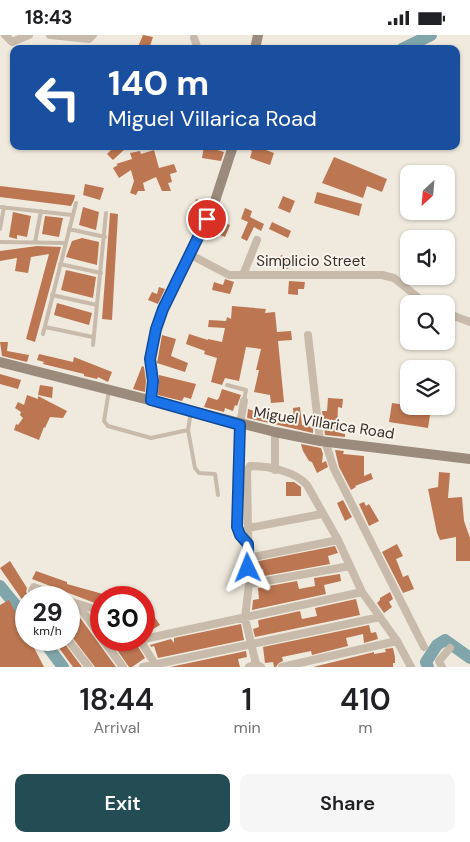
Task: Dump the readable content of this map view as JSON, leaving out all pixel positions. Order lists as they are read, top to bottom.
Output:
{
  "streets": {
    "main road": ["Miguel Villarica Road"],
    "street": ["Simplicio Street"]
  },
  "north": "bottom left",
  "page": {
    "status": "18:43",
    "turn": ["140 m", "Miguel Villarica Road"],
    "speed": "29 km/h",
    "limit": "30",
    "eta": [
      "18:44",
      "Arrival",
      "1",
      "min",
      "410",
      "m"
    ],
    "buttons": ["Exit", "Share"]
  }
}
